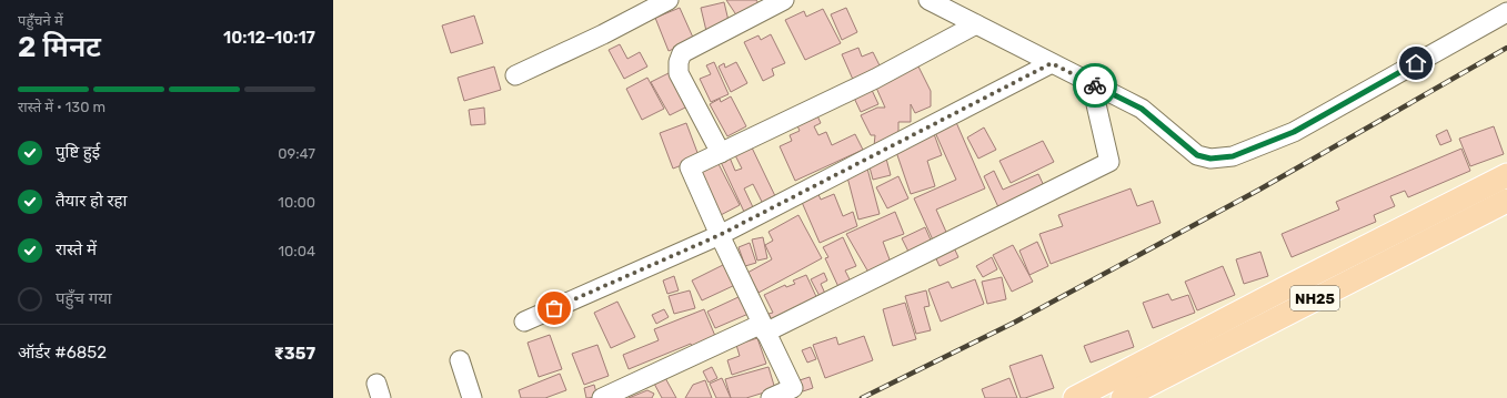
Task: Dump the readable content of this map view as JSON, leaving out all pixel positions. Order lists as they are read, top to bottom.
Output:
{
  "streets": {
    "main road": ["NH25"]
  },
  "page": {
    "heading": ["2 मिनट", "पहुँचने में", "10:12–10:17"],
    "panel": ["ऑर्डर #6852", "₹357"],
    "bar": "रास्ते में · 130 m",
    "list": [
      ["पुष्टि हुई", "09:47"],
      ["तैयार हो रहा", "10:00"],
      ["रास्ते में", "10:04"],
      "पहुँच गया"
    ]
  }
}
